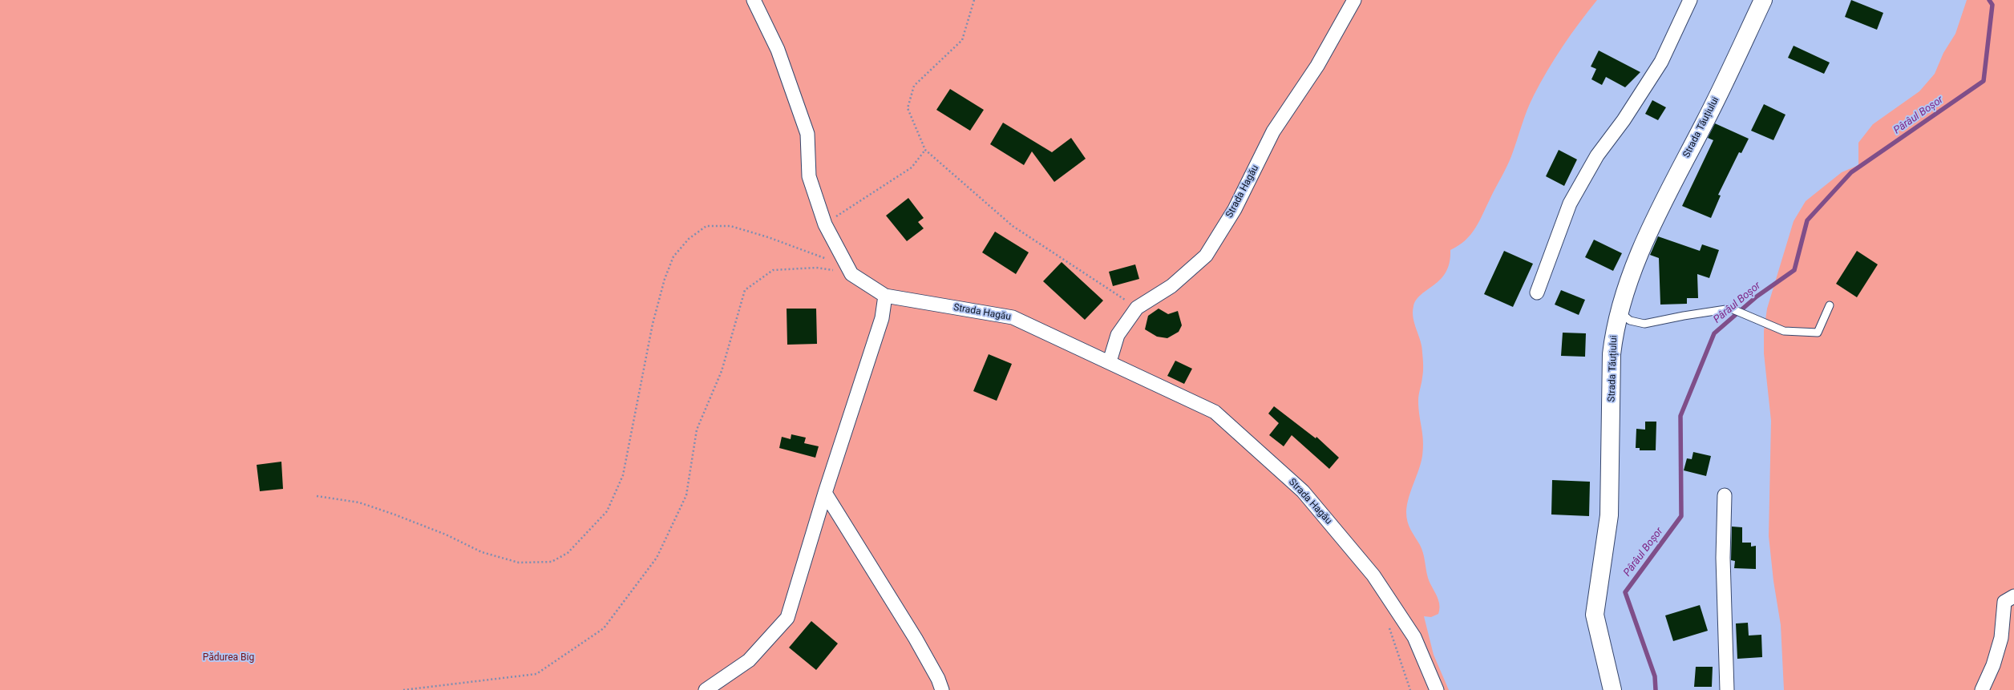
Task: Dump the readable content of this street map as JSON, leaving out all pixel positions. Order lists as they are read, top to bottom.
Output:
{
  "streets": {
    "street": ["Strada Tăuțiului", "Strada Hagău"]
  },
  "water": ["Pârâul Boșor"],
  "parks": ["Pădurea Big"]
}
